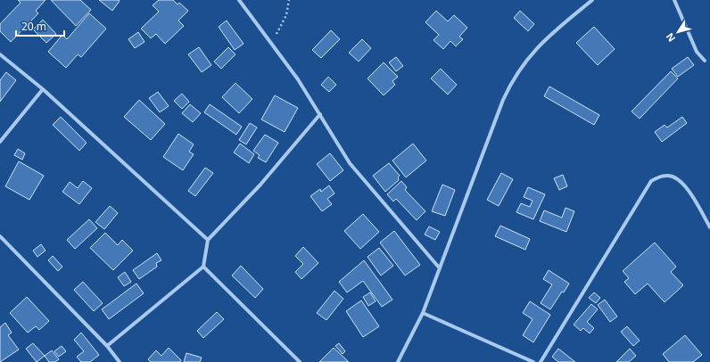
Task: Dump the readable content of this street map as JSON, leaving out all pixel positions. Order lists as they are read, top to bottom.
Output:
{
  "scale_bar": "20 m",
  "north": "bottom left"
}
